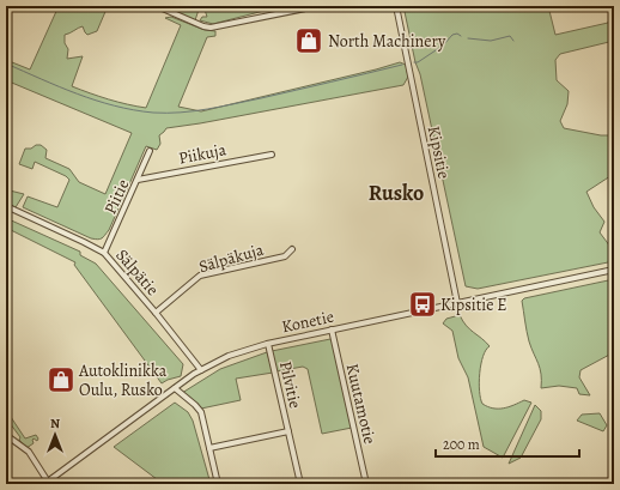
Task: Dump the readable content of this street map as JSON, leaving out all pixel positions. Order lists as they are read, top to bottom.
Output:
{
  "streets": {
    "street": [
      "Kipsitie",
      "Piikuja",
      "Piitie",
      "Sälpäkuja",
      "Sälpätie",
      "Konetie",
      "Pilvitie",
      "Kuutamotie"
    ]
  },
  "crossings": [
    ["Kipsitie", "Konetie"],
    ["Piikuja", "Piitie"],
    ["Piitie", "Sälpätie"],
    ["Sälpäkuja", "Sälpätie"],
    ["Sälpätie", "Konetie"],
    ["Konetie", "Pilvitie"],
    ["Konetie", "Kuutamotie"]
  ],
  "districts": ["Rusko"],
  "places": {
    "shop": ["North Machinery", "Autoklinikka Oulu, Rusko"],
    "bus stop": ["Kipsitie E"]
  },
  "scale_bar": "200 m",
  "north": "top"
}
